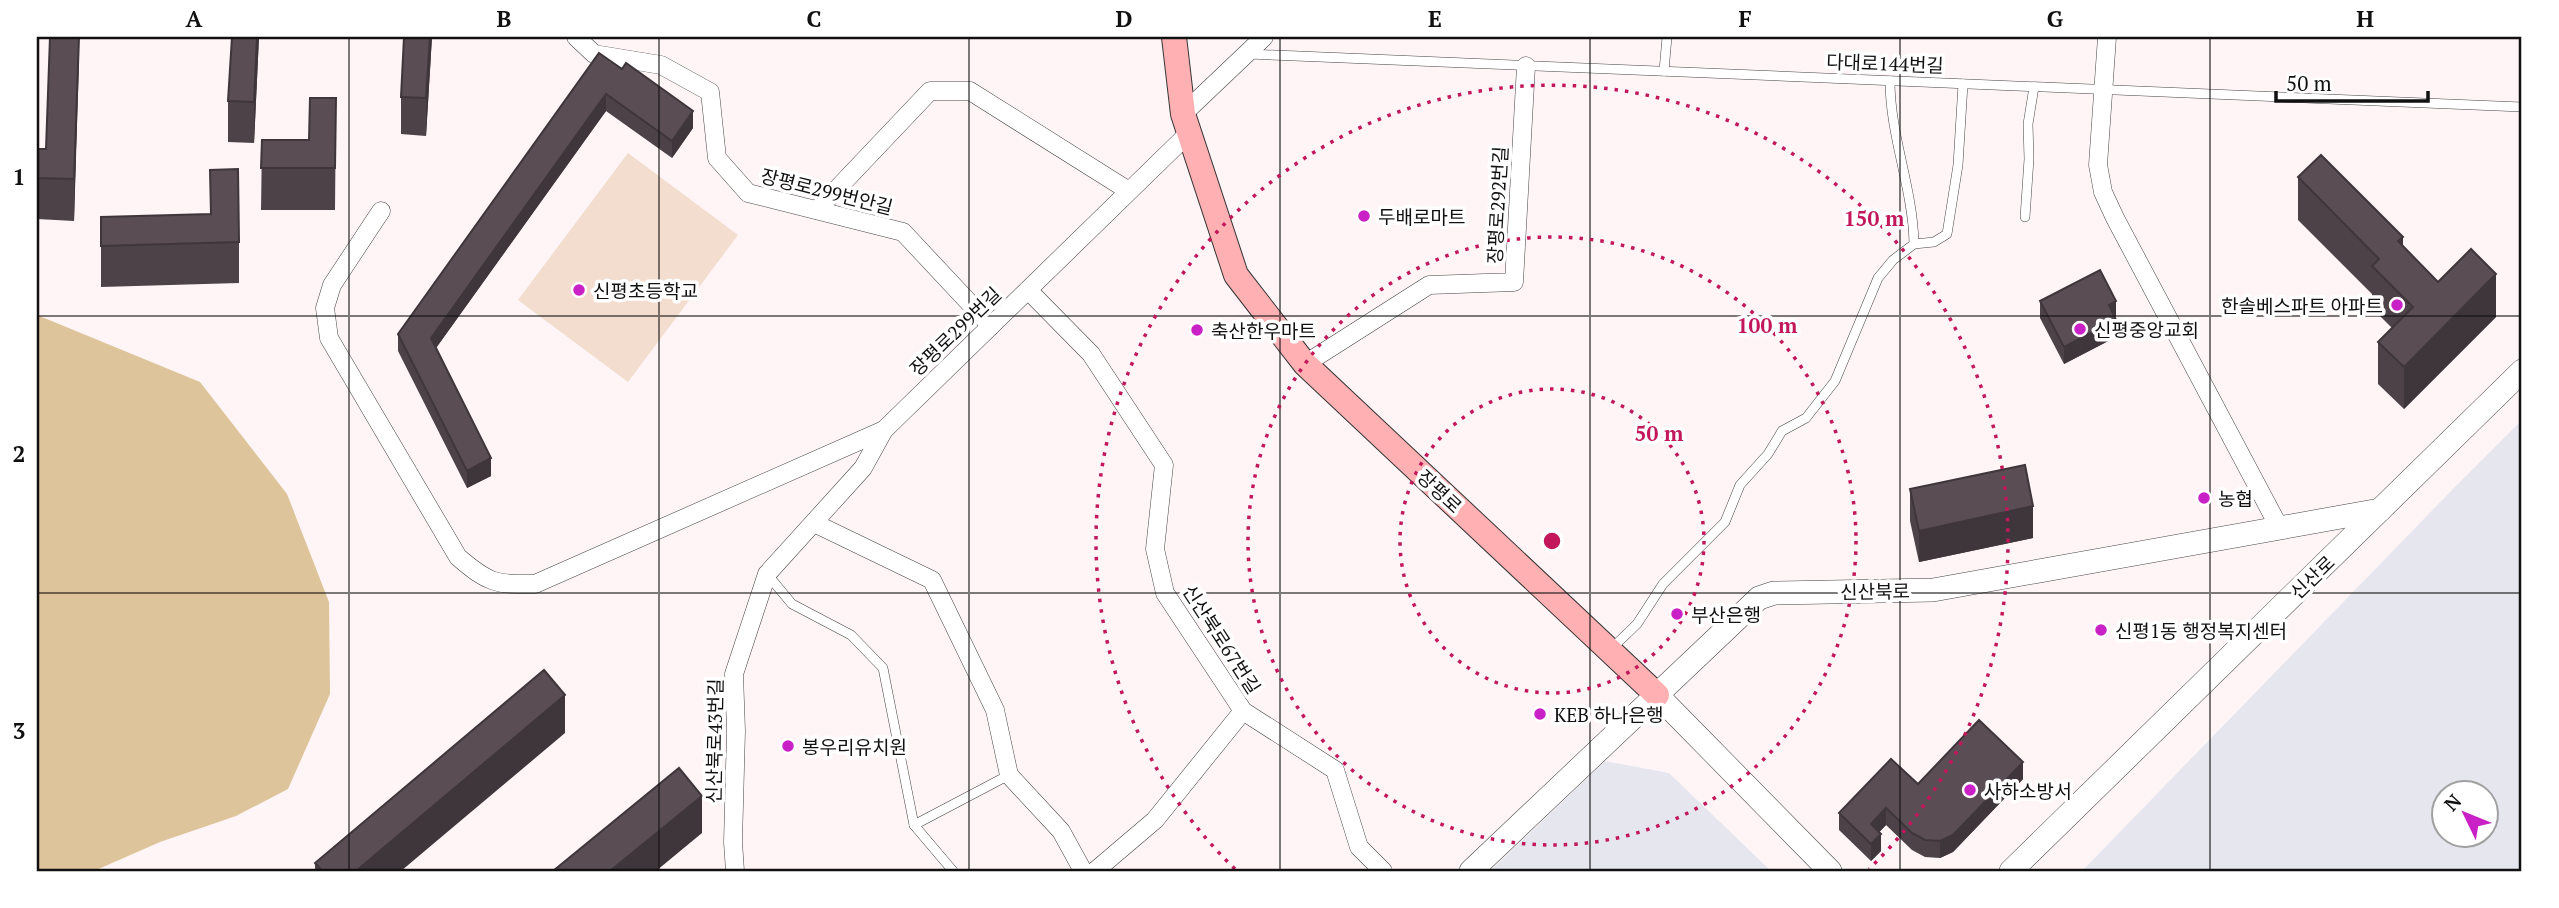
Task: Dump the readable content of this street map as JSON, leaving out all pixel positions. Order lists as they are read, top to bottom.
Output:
{
  "streets": {
    "main road": ["장평로"],
    "street": [
      "장평로299번안길",
      "장평로292번길",
      "장평로299번길",
      "신산로",
      "신산북로",
      "신산북로67번길",
      "신산북로43번길"
    ],
    "lane": ["다대로144번길"]
  },
  "crossings": [
    ["다대로144번길", "장평로292번길"],
    ["다대로144번길", "장평로299번길"],
    ["장평로299번안길", "장평로299번길"],
    ["장평로292번길", "장평로"],
    ["장평로299번길", "장평로"],
    ["장평로299번길", "신산북로67번길"],
    ["장평로299번길", "신산북로43번길"],
    ["장평로", "신산북로"],
    ["신산로", "신산북로"]
  ],
  "places": [
    "두배로마트",
    "신평초등학교",
    "한솔베스파트 아파트",
    "신평중앙교회",
    "축산한우마트",
    "농협",
    "부산은행",
    "신평1동 행정복지센터",
    "KEB 하나은행",
    "봉우리유치원",
    "사하소방서"
  ],
  "scale_bar": "50 m",
  "north": "top left",
  "grid": {
    "columns": [
      "A",
      "B",
      "C",
      "D",
      "E",
      "F",
      "G",
      "H"
    ],
    "rows": ["1", "2", "3"]
  },
  "rings": ["150 m", "100 m", "50 m"]
}
